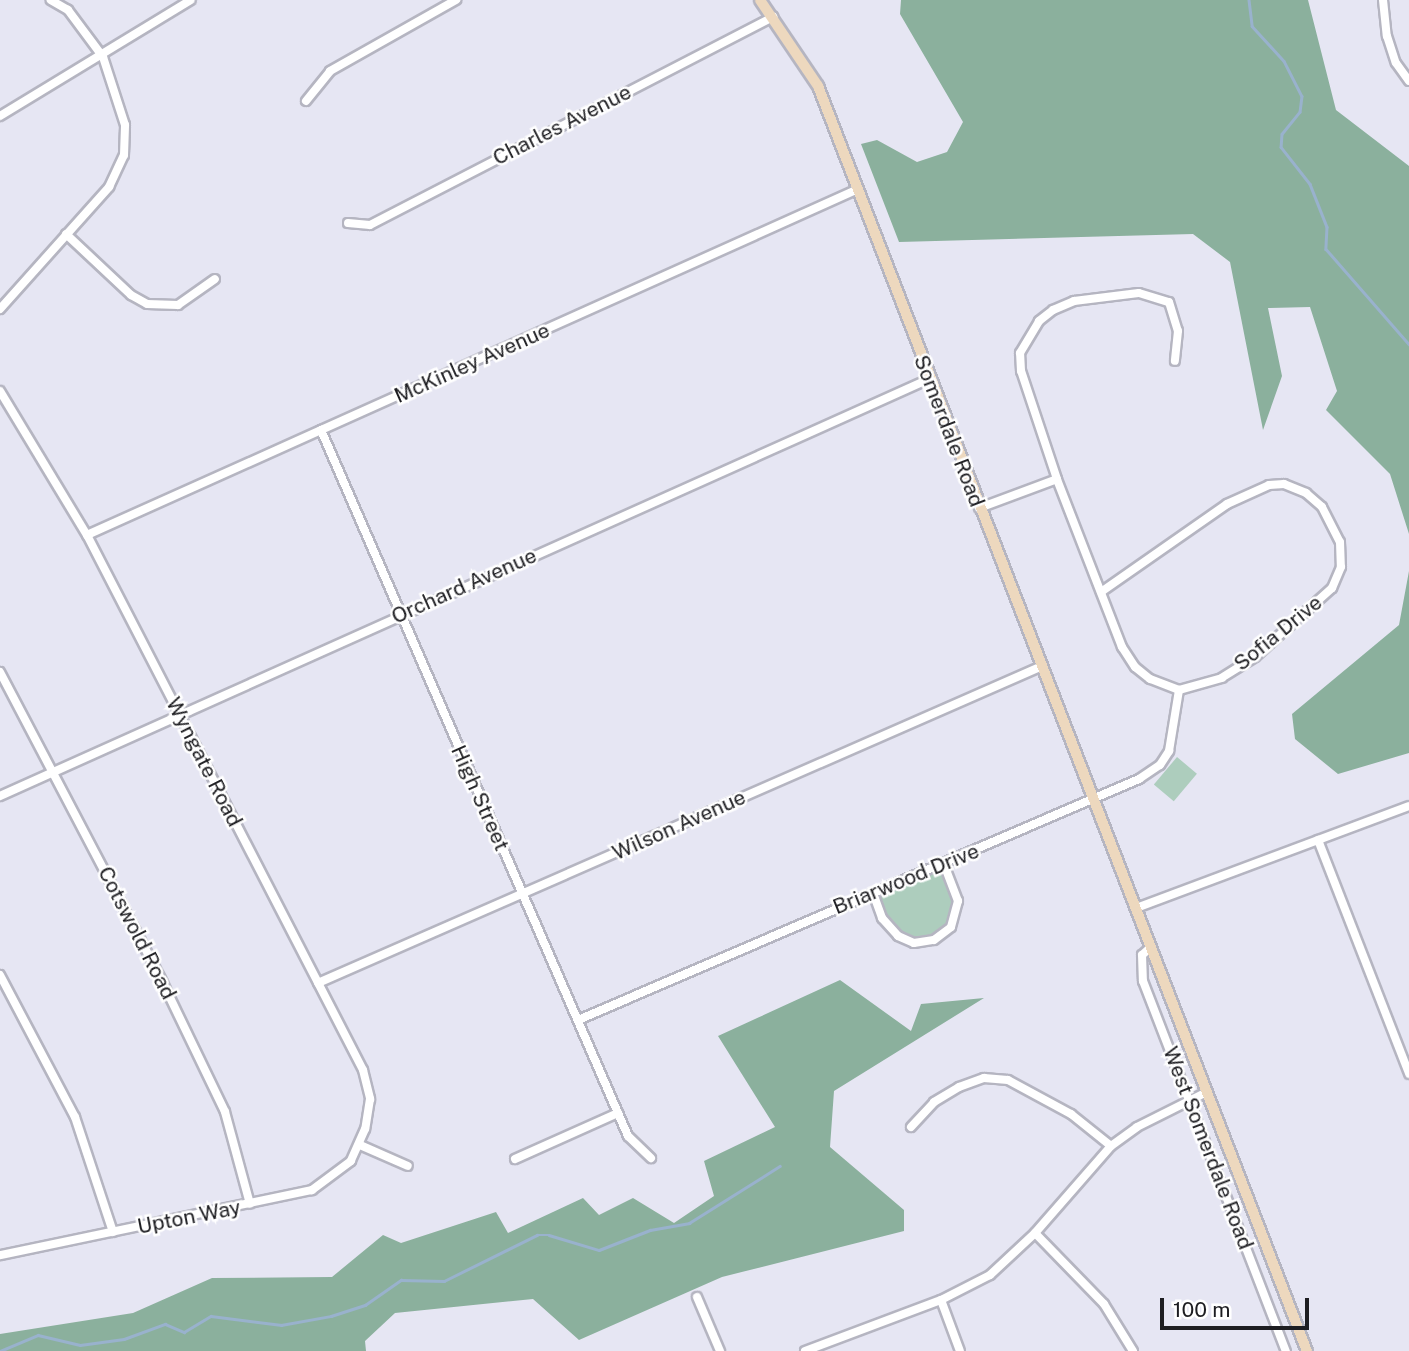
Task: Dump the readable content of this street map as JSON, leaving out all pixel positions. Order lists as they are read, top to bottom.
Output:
{
  "streets": {
    "main road": ["Somerdale Road", "West Somerdale Road"],
    "street": [
      "Charles Avenue",
      "McKinley Avenue",
      "Orchard Avenue",
      "Sofia Drive",
      "Wyngate Road",
      "High Street",
      "Wilson Avenue",
      "Briarwood Drive",
      "Cotswold Road",
      "Upton Way"
    ]
  },
  "crossings": [
    ["Charles Avenue", "Somerdale Road"],
    ["McKinley Avenue", "Somerdale Road"],
    ["McKinley Avenue", "Wyngate Road"],
    ["McKinley Avenue", "High Street"],
    ["Somerdale Road", "Orchard Avenue"],
    ["Somerdale Road", "Wilson Avenue"],
    ["Somerdale Road", "Briarwood Drive"],
    ["Somerdale Road", "West Somerdale Road"],
    ["Orchard Avenue", "Wyngate Road"],
    ["Orchard Avenue", "High Street"],
    ["Orchard Avenue", "Cotswold Road"],
    ["Sofia Drive", "Briarwood Drive"],
    ["Wyngate Road", "Wilson Avenue"],
    ["Wyngate Road", "Upton Way"],
    ["High Street", "Wilson Avenue"],
    ["High Street", "Briarwood Drive"],
    ["Cotswold Road", "Upton Way"]
  ],
  "scale_bar": "100 m"
}
